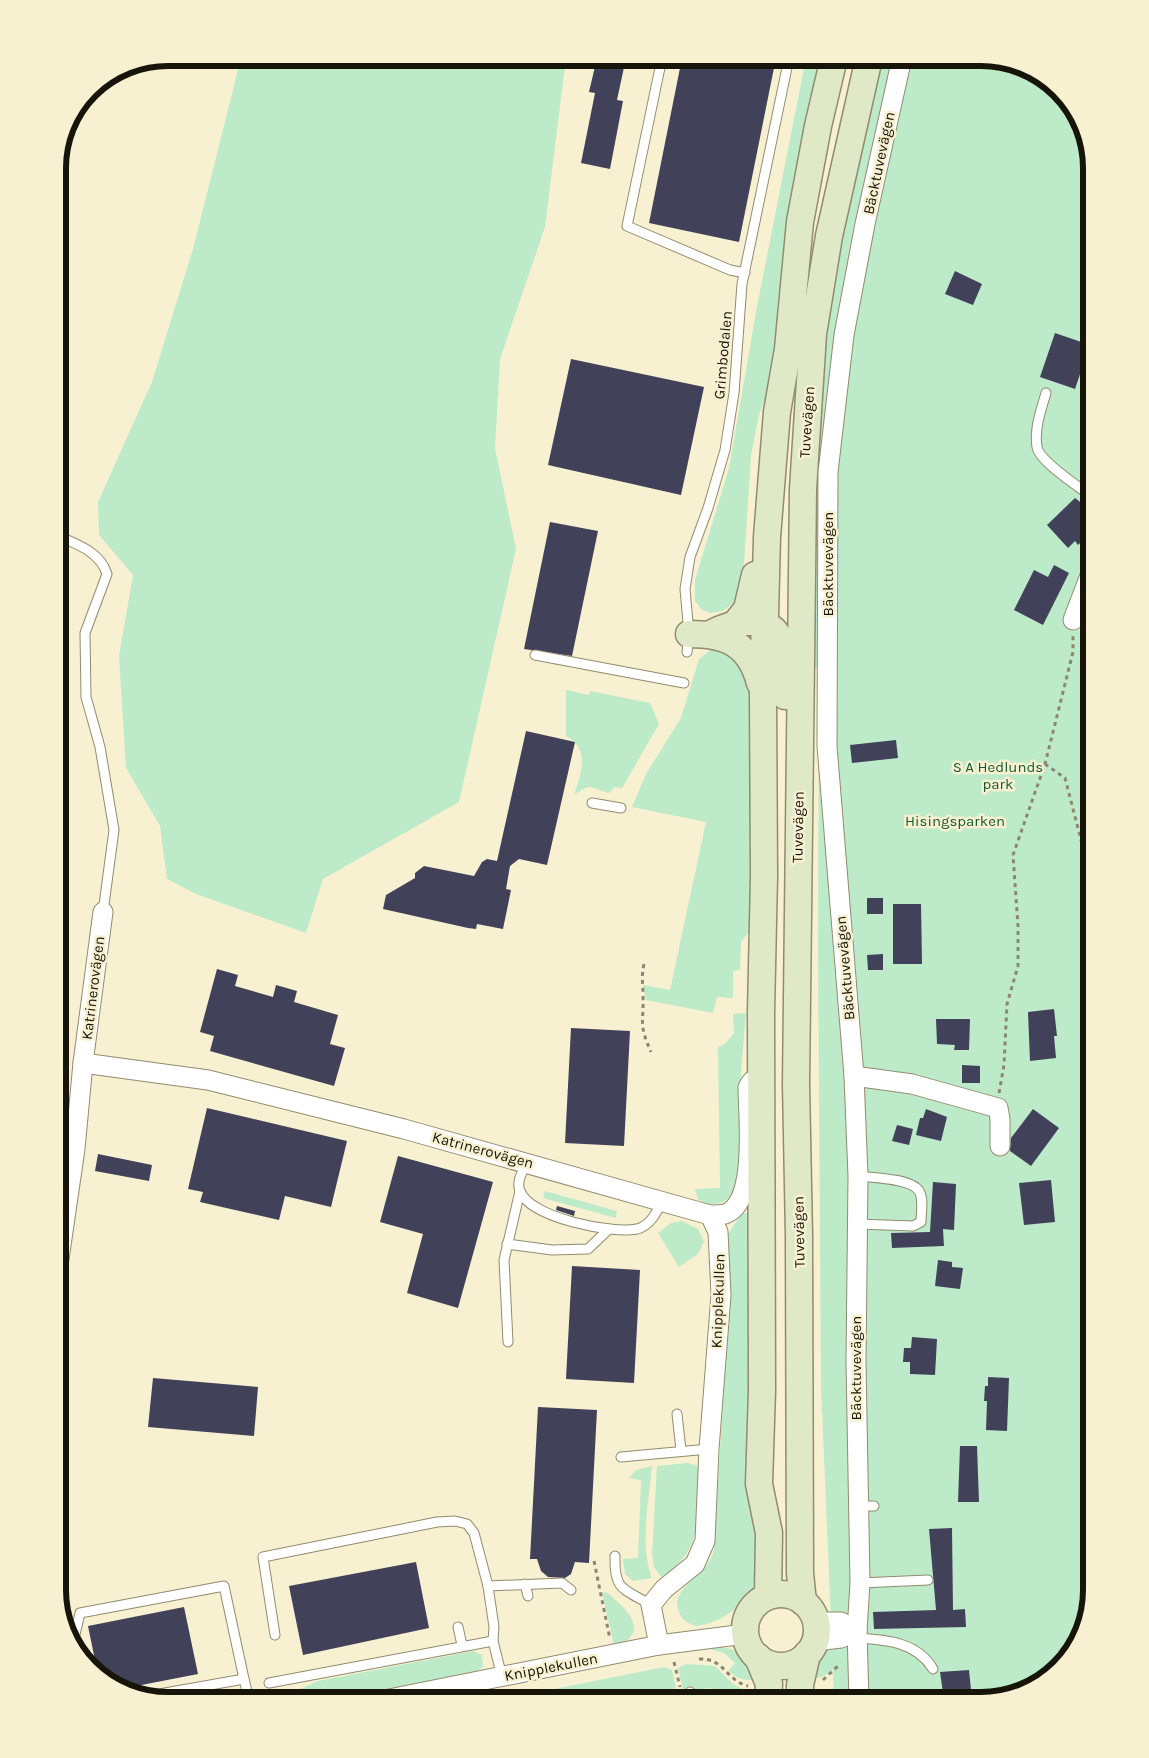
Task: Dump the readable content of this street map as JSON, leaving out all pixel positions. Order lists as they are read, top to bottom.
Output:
{
  "streets": {
    "main road": ["Tuvevägen"],
    "street": ["Bäcktuvevägen", "Katrinerovägen", "Knipplekullen"],
    "lane": ["Grimbodalen"]
  },
  "crossings": [
    ["Tuvevägen", "Knipplekullen"],
    ["Katrinerovägen", "Knipplekullen"]
  ],
  "parks": ["S A Hedlunds park", "Hisingsparken"]
}
